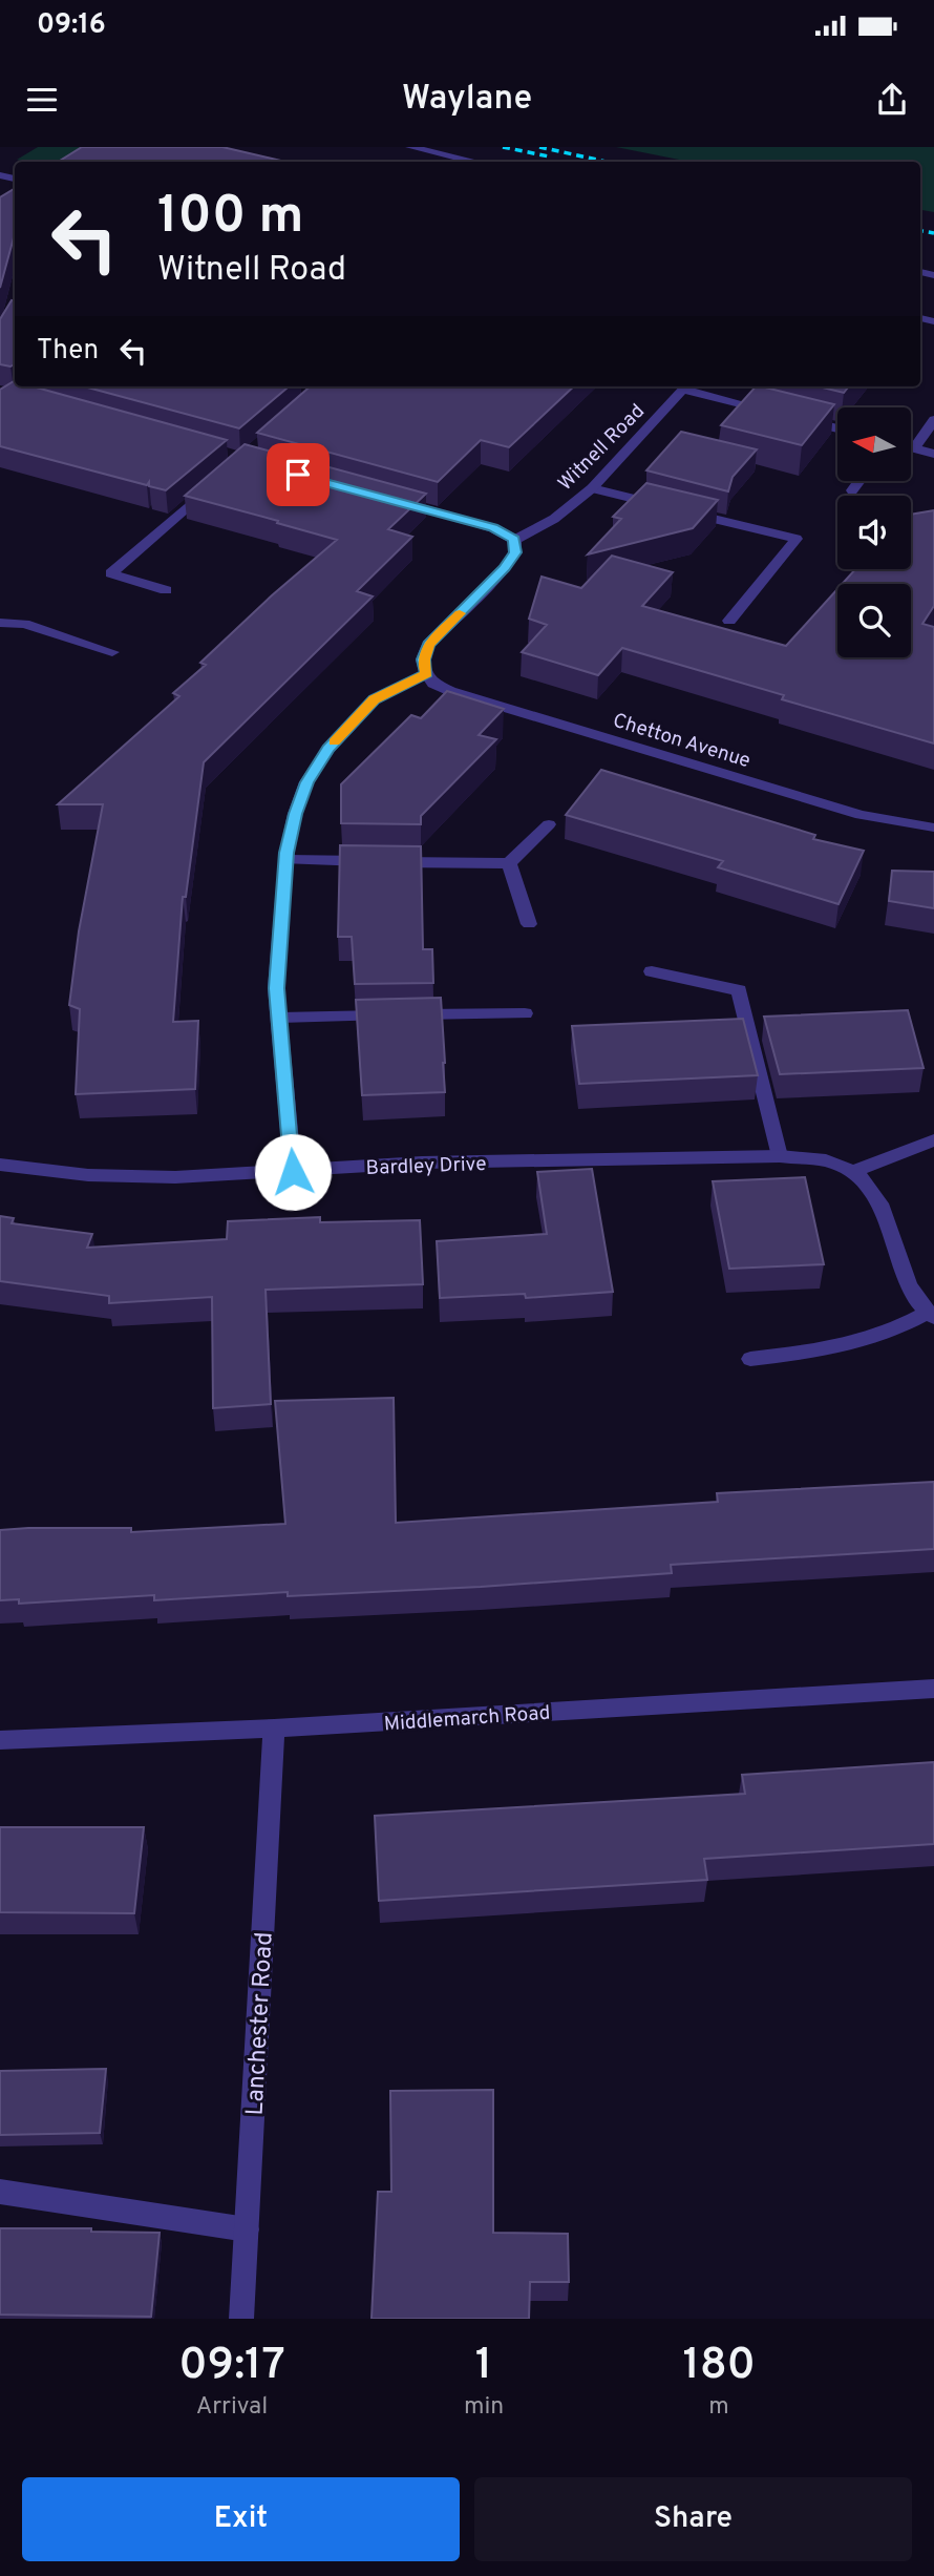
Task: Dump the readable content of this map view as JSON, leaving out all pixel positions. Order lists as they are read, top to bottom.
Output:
{
  "streets": {
    "street": [
      "Witnell Road",
      "Chetton Avenue",
      "Bardley Drive",
      "Middlemarch Road",
      "Lanchester Road"
    ]
  },
  "crossings": [
    ["Middlemarch Road", "Lanchester Road"]
  ],
  "north": "left",
  "page": {
    "status": "09:16",
    "header": "Waylane",
    "turn": ["100 m", "Witnell Road"],
    "then": "Then",
    "eta": [
      "09:17",
      "Arrival",
      "1",
      "min",
      "180",
      "m"
    ],
    "buttons": ["Exit", "Share"]
  }
}
